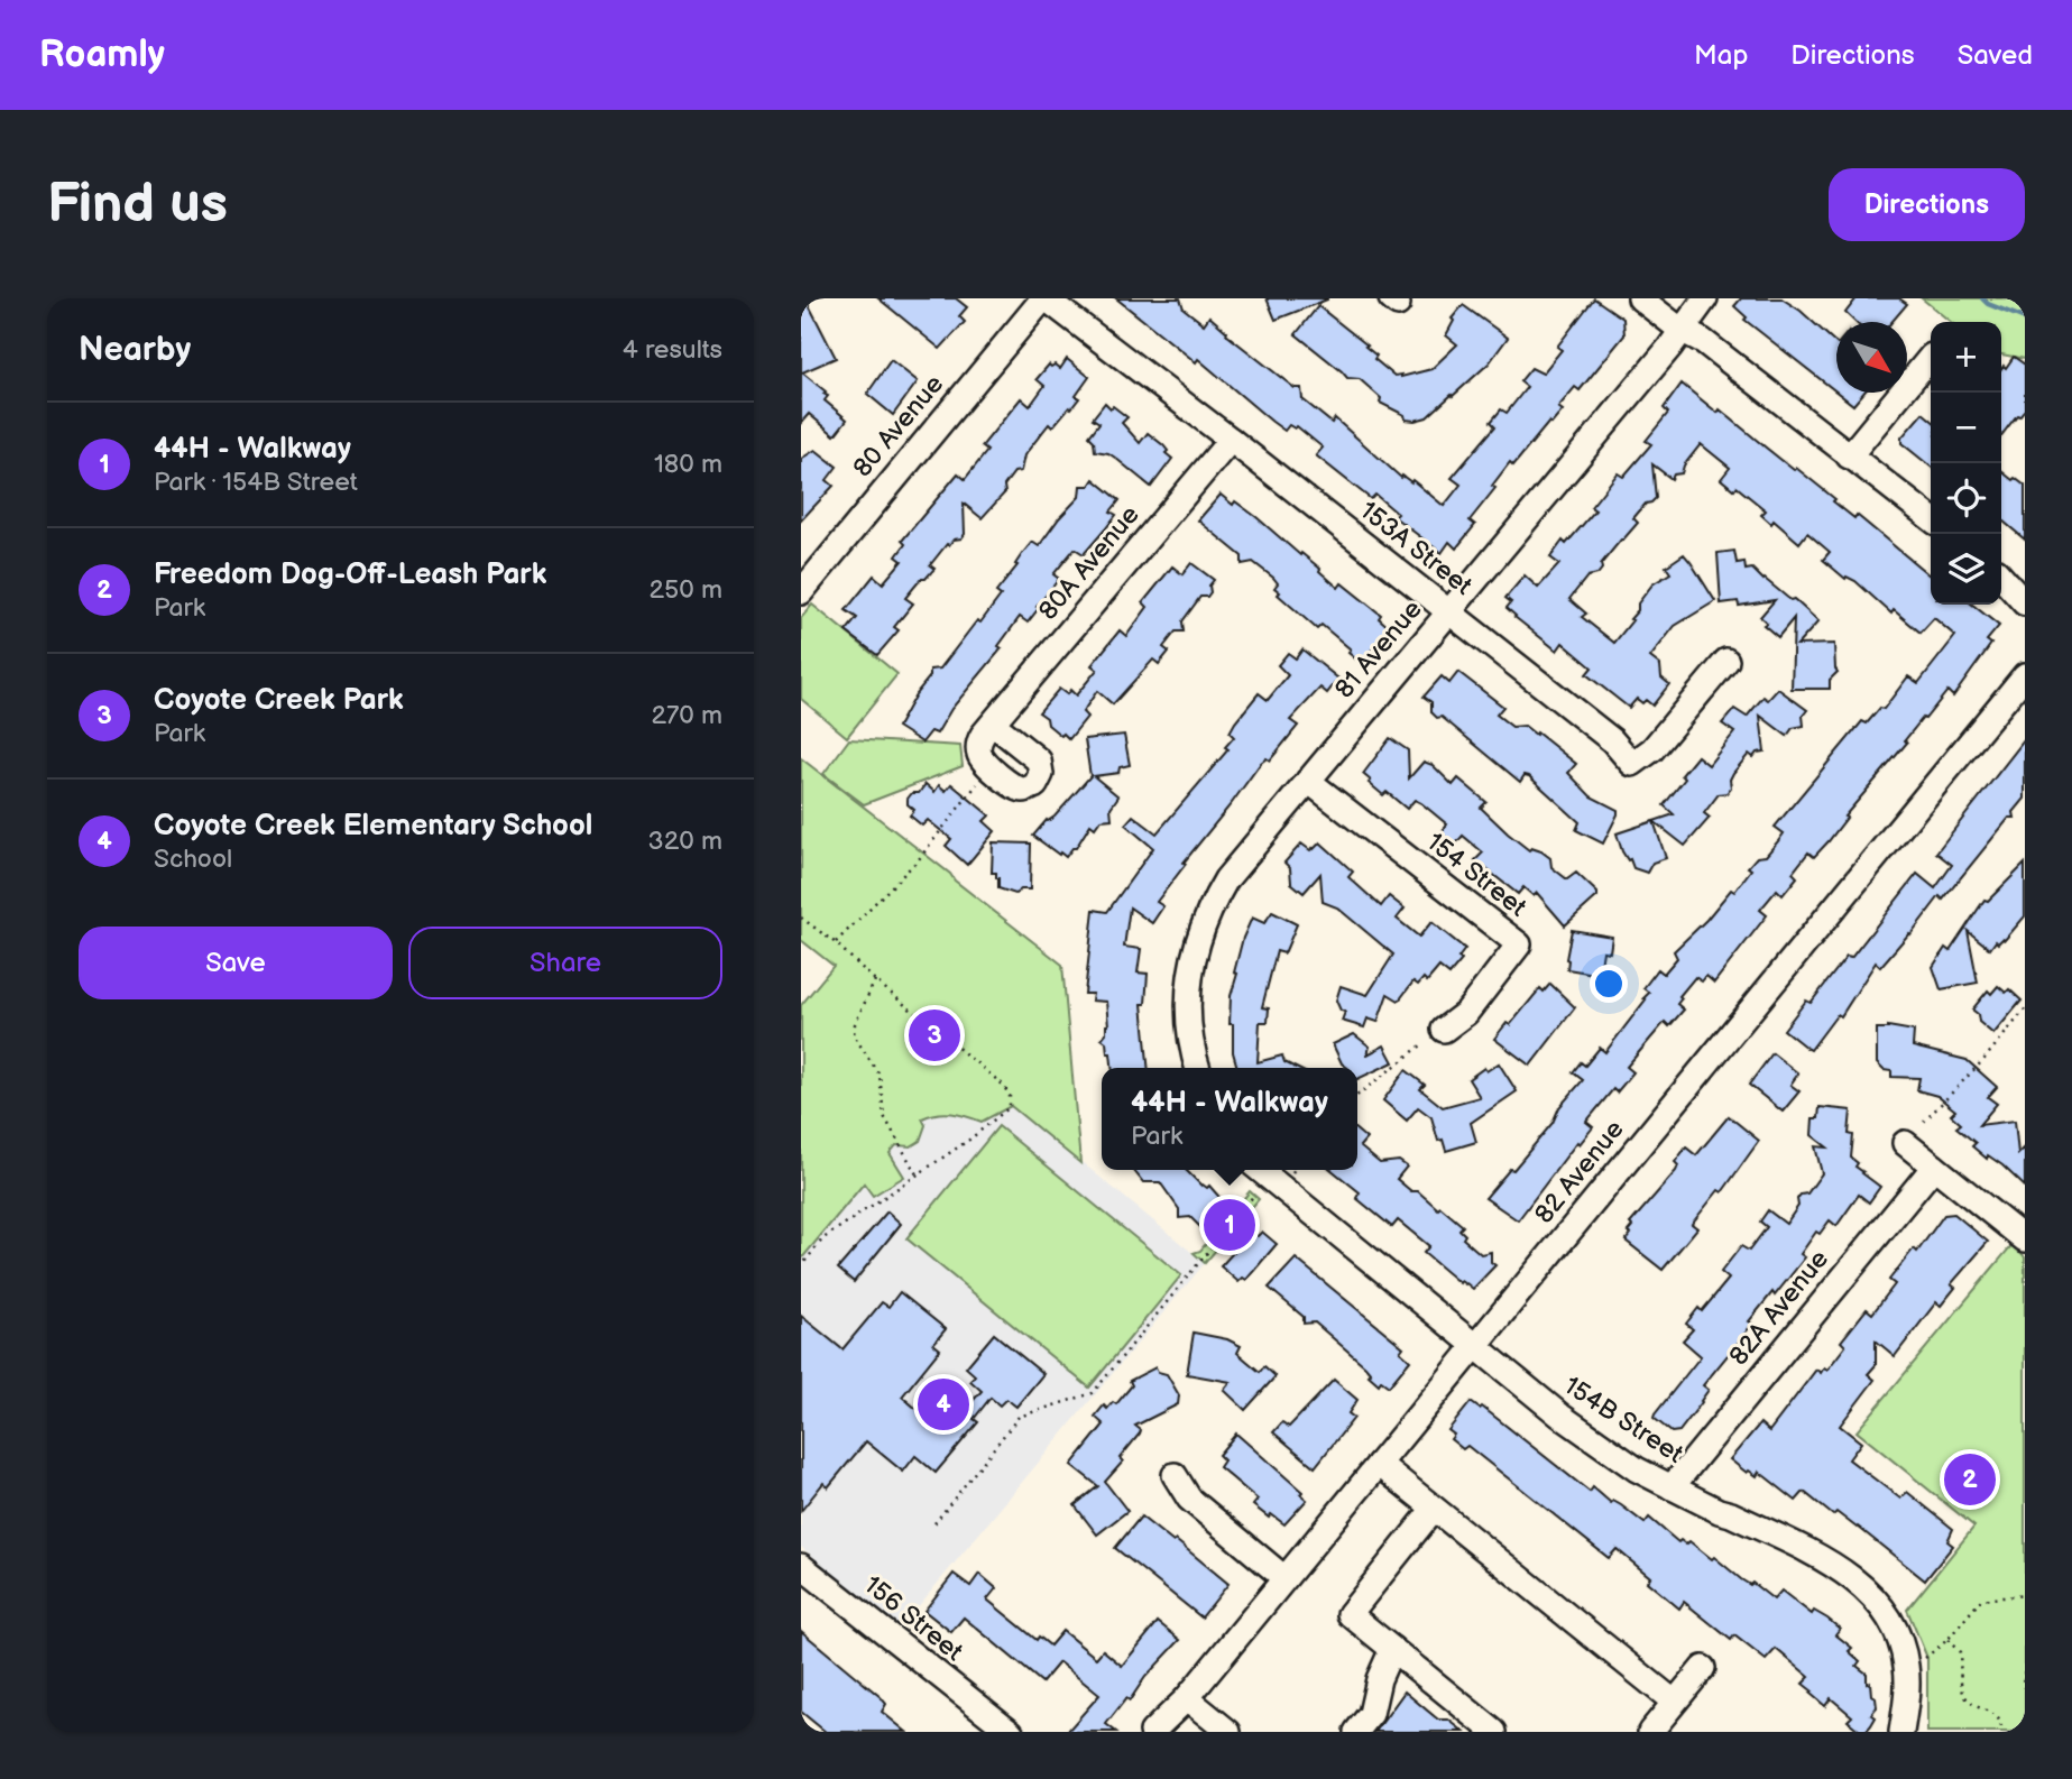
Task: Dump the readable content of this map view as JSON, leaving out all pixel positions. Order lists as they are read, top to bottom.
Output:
{
  "streets": {
    "street": [
      "80 Avenue",
      "153A Street",
      "80A Avenue",
      "81 Avenue",
      "154 Street",
      "82 Avenue",
      "82A Avenue",
      "154B Street",
      "156 Street"
    ]
  },
  "crossings": [
    ["80 Avenue", "153A Street"],
    ["153A Street", "80A Avenue"],
    ["153A Street", "81 Avenue"],
    ["81 Avenue", "154 Street"],
    ["82 Avenue", "154B Street"],
    ["82A Avenue", "154B Street"]
  ],
  "north": "bottom right",
  "page": {
    "header": "Roamly",
    "nav": ["Map", "Directions", "Saved"],
    "buttons": [
      "Directions",
      ["Save", "Share"]
    ],
    "title": "Find us",
    "heading": ["Nearby", "4 results"],
    "map_buttons": ["+", "−"],
    "list": [
      {
        "mark": "1",
        "name": "44H - Walkway",
        "note": "Park · 154B Street",
        "value": "180 m"
      },
      {
        "mark": "2",
        "name": "Freedom Dog-Off-Leash Park",
        "note": "Park",
        "value": "250 m"
      },
      {
        "mark": "3",
        "name": "Coyote Creek Park",
        "note": "Park",
        "value": "270 m"
      },
      {
        "mark": "4",
        "name": "Coyote Creek Elementary School",
        "note": "School",
        "value": "320 m"
      }
    ],
    "pins": [
      "3",
      "1",
      "4",
      "2"
    ],
    "popup": ["44H - Walkway", "Park"]
  }
}
